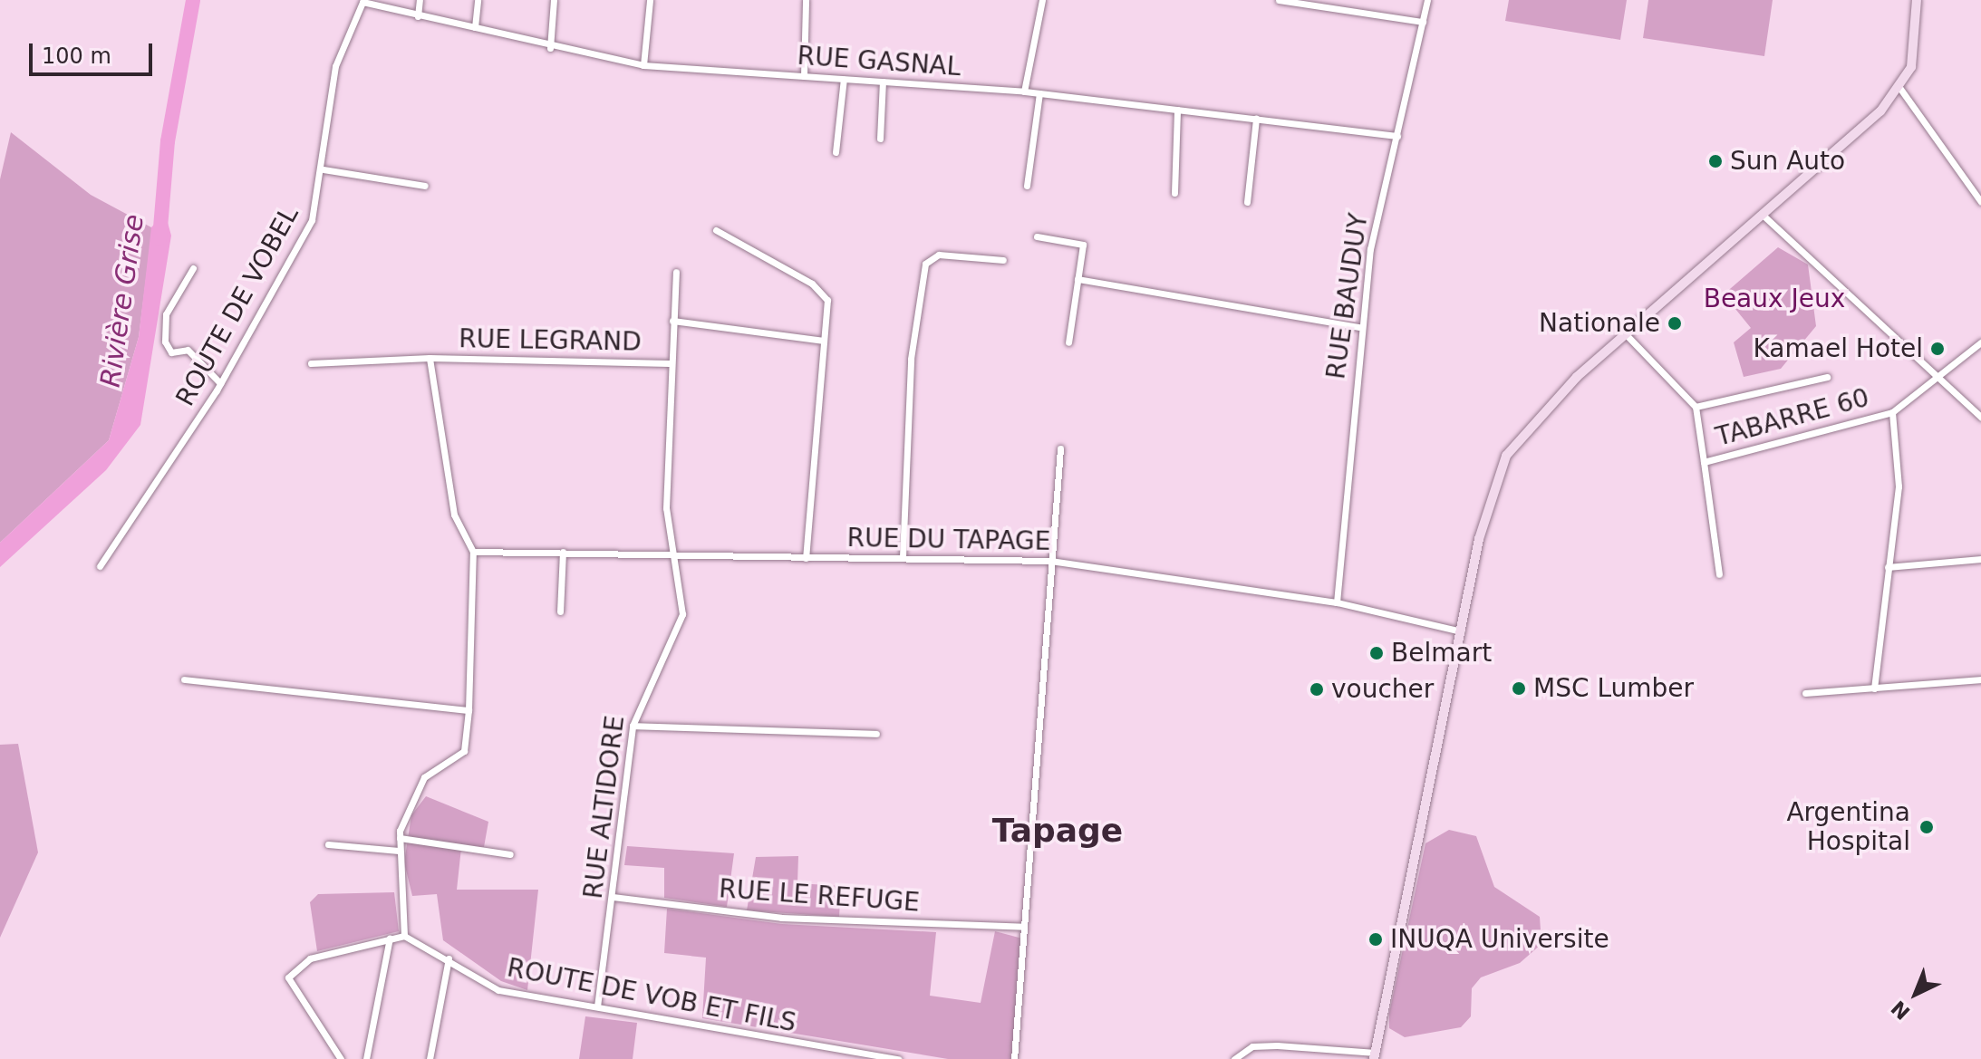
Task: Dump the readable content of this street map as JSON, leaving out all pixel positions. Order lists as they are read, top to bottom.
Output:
{
  "streets": {
    "street": [
      "RUE GASNAL",
      "RUE BAUDUY",
      "ROUTE DE VOBEL",
      "RUE LEGRAND",
      "TABARRE 60",
      "RUE DU TAPAGE",
      "RUE ALTIDORE",
      "RUE LE REFUGE",
      "ROUTE DE VOB ET FILS"
    ]
  },
  "crossings": [
    ["RUE GASNAL", "RUE BAUDUY"],
    ["RUE GASNAL", "ROUTE DE VOBEL"],
    ["RUE BAUDUY", "RUE DU TAPAGE"],
    ["RUE LEGRAND", "RUE ALTIDORE"],
    ["RUE DU TAPAGE", "RUE ALTIDORE"],
    ["RUE ALTIDORE", "RUE LE REFUGE"],
    ["RUE ALTIDORE", "ROUTE DE VOB ET FILS"]
  ],
  "districts": ["Tapage"],
  "water": ["Rivière Grise"],
  "parks": ["Beaux Jeux"],
  "places": [
    "Sun Auto",
    "Nationale",
    "Kamael Hotel",
    "Belmart",
    "MSC Lumber",
    "voucher",
    "Argentina Hospital",
    "INUQA Universite"
  ],
  "scale_bar": "100 m",
  "north": "bottom left"
}
